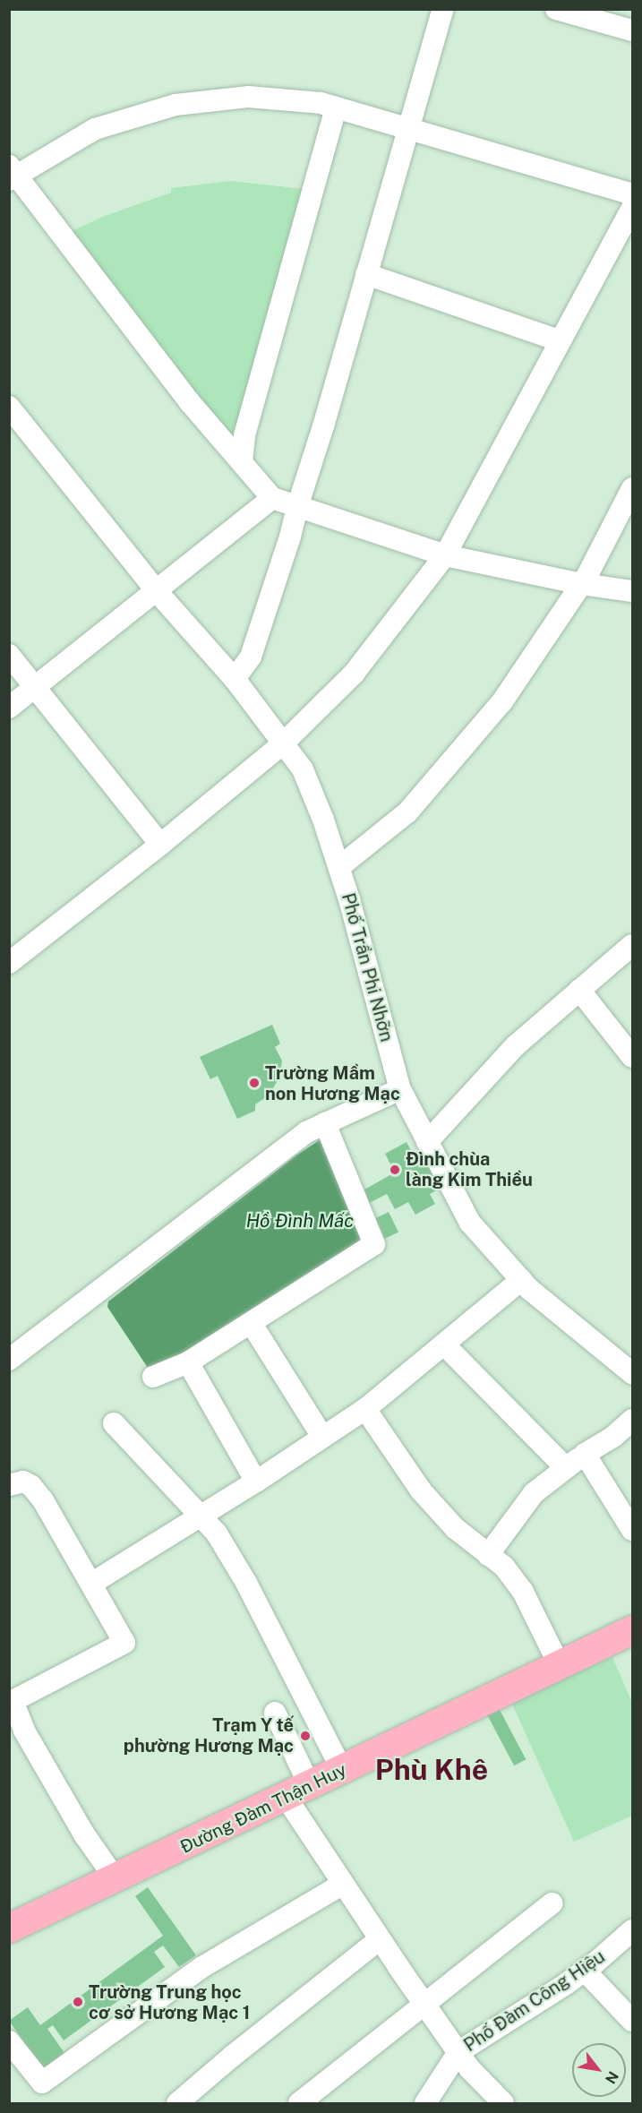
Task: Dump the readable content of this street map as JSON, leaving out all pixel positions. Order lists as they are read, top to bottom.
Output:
{
  "streets": {
    "main road": ["Đường Đàm Thận Huy"],
    "street": ["Phố Trần Phi Nhỡn", "Phố Đàm Công Hiệu"]
  },
  "districts": ["Phù Khê"],
  "water": ["Hồ Đình Mấc"],
  "places": [
    "Trường Mầm non Hương Mạc",
    "Đình chùa làng Kim Thiều",
    "Trạm Y tế phường Hương Mạc",
    "Trường Trung học cơ sở Hương Mạc 1"
  ],
  "north": "bottom right"
}
